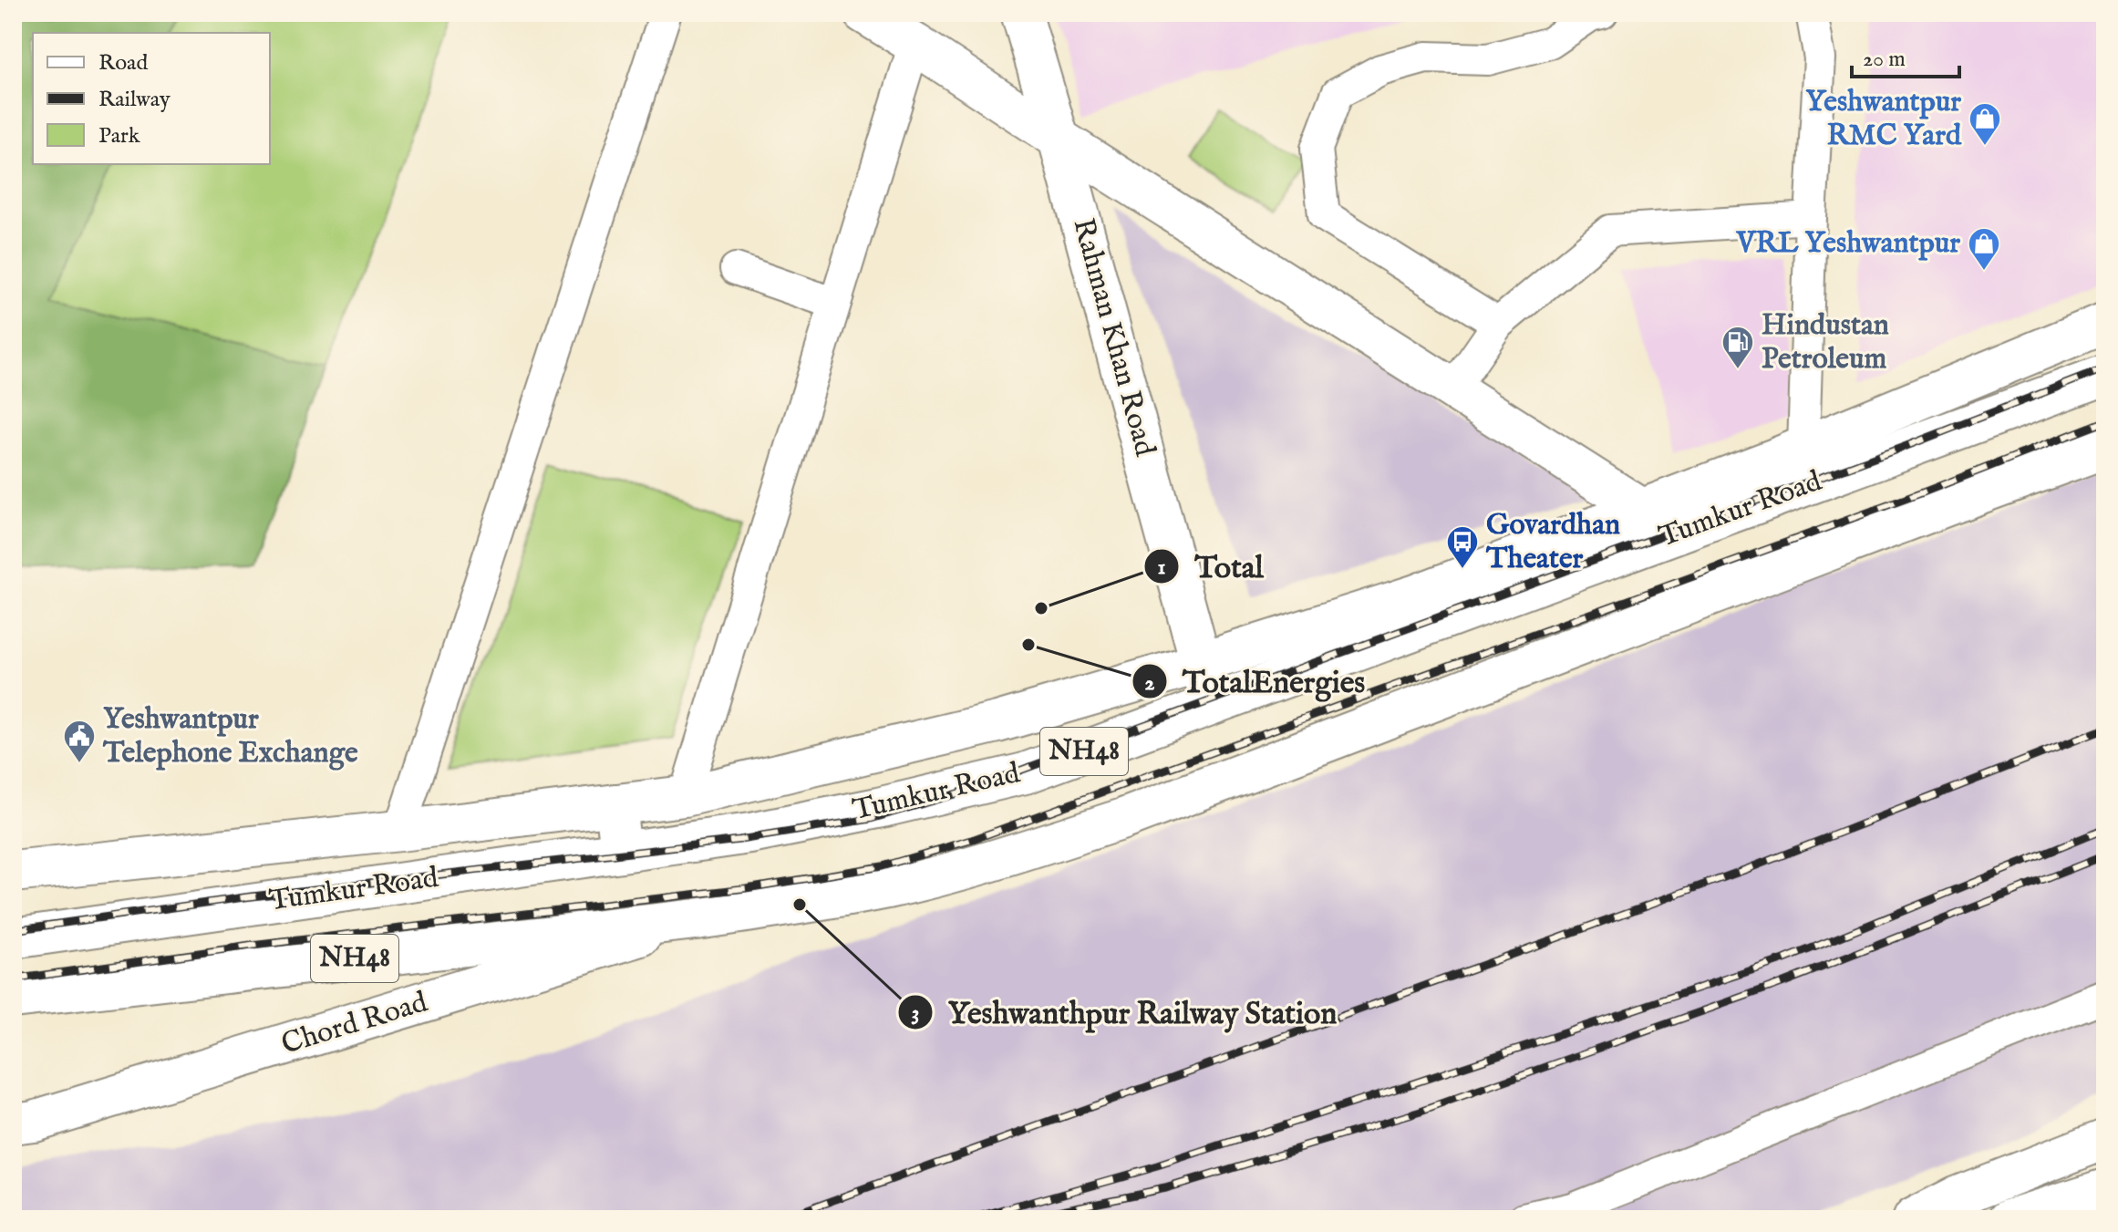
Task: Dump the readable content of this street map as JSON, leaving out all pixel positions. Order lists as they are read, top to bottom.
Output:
{
  "streets": {
    "main road": [
      "Rahman Khan Road",
      "Tumkur Road",
      "NH48",
      "Chord Road"
    ]
  },
  "crossings": [
    ["Rahman Khan Road", "Tumkur Road"],
    ["NH48", "Chord Road"]
  ],
  "places": {
    "shop": ["Yeshwantpur RMC Yard", "VRL Yeshwantpur"],
    "fuel station": ["Hindustan Petroleum"],
    "bus stop": ["Govardhan Theater"],
    "other": ["Total", "TotalEnergies", "Yeshwanthpur Railway Station"],
    "public building": ["Yeshwantpur Telephone Exchange"]
  },
  "legend": ["Road", "Railway", "Park"],
  "scale_bar": "20 m"
}
